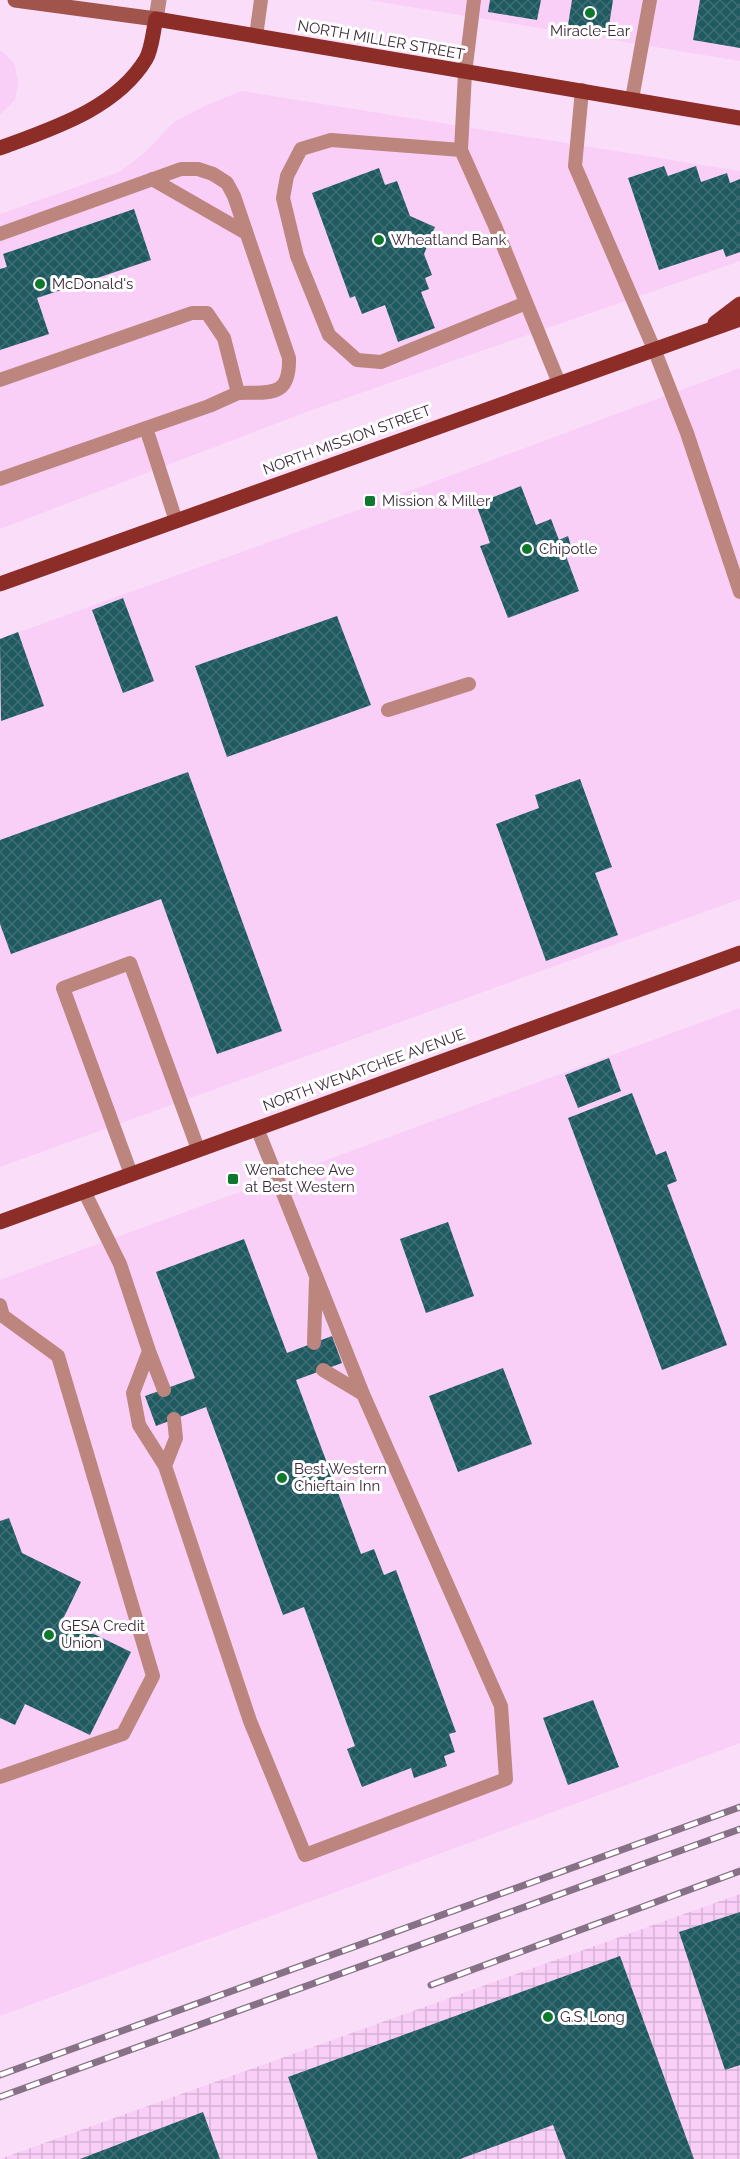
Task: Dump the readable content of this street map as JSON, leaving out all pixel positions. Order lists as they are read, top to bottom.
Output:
{
  "streets": {
    "main road": ["NORTH MILLER STREET", "NORTH MISSION STREET", "NORTH WENATCHEE AVENUE"]
  },
  "places": {
    "other": [
      "Miracle-Ear",
      "Wheatland Bank",
      "McDonald's",
      "Chipotle",
      "Best Western Chieftain Inn",
      "GESA Credit Union",
      "G.S. Long"
    ],
    "transit": ["Mission & Miller", "Wenatchee Ave at Best Western"]
  }
}
